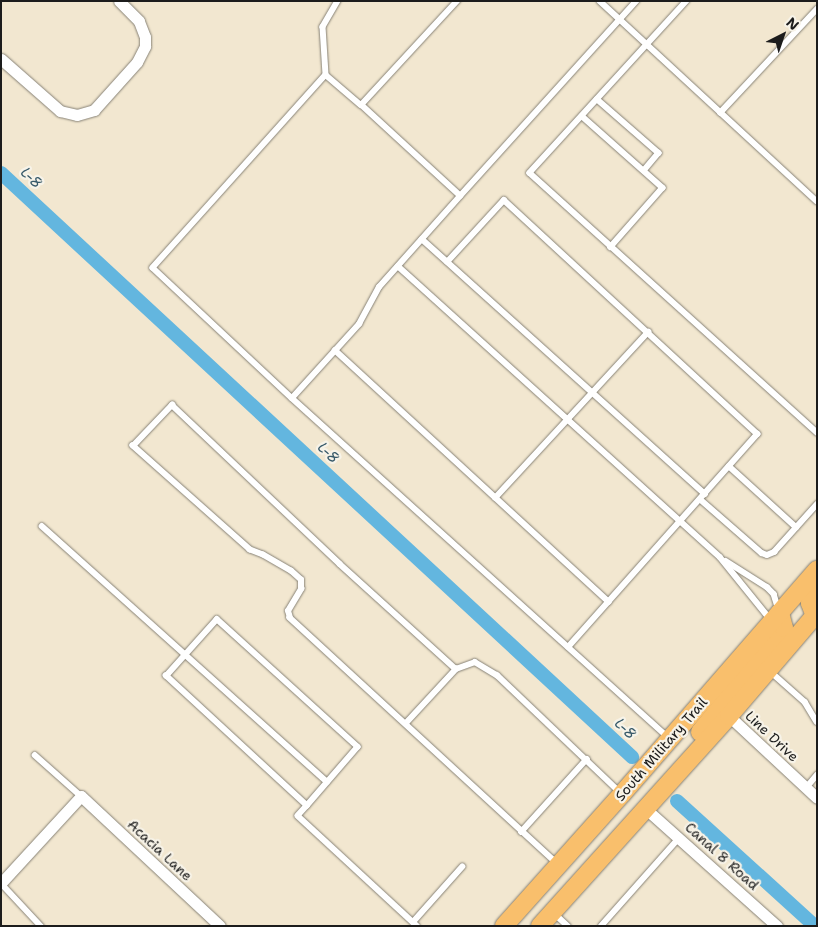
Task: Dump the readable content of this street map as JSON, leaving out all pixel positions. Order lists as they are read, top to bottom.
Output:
{
  "streets": {
    "main road": ["South Military Trail"],
    "street": ["Line Drive", "Acacia Lane", "Canal 8 Road"]
  },
  "crossings": [
    ["Line Drive", "South Military Trail"],
    ["South Military Trail", "Canal 8 Road"]
  ],
  "water": ["L-8"],
  "north": "top right"
}
